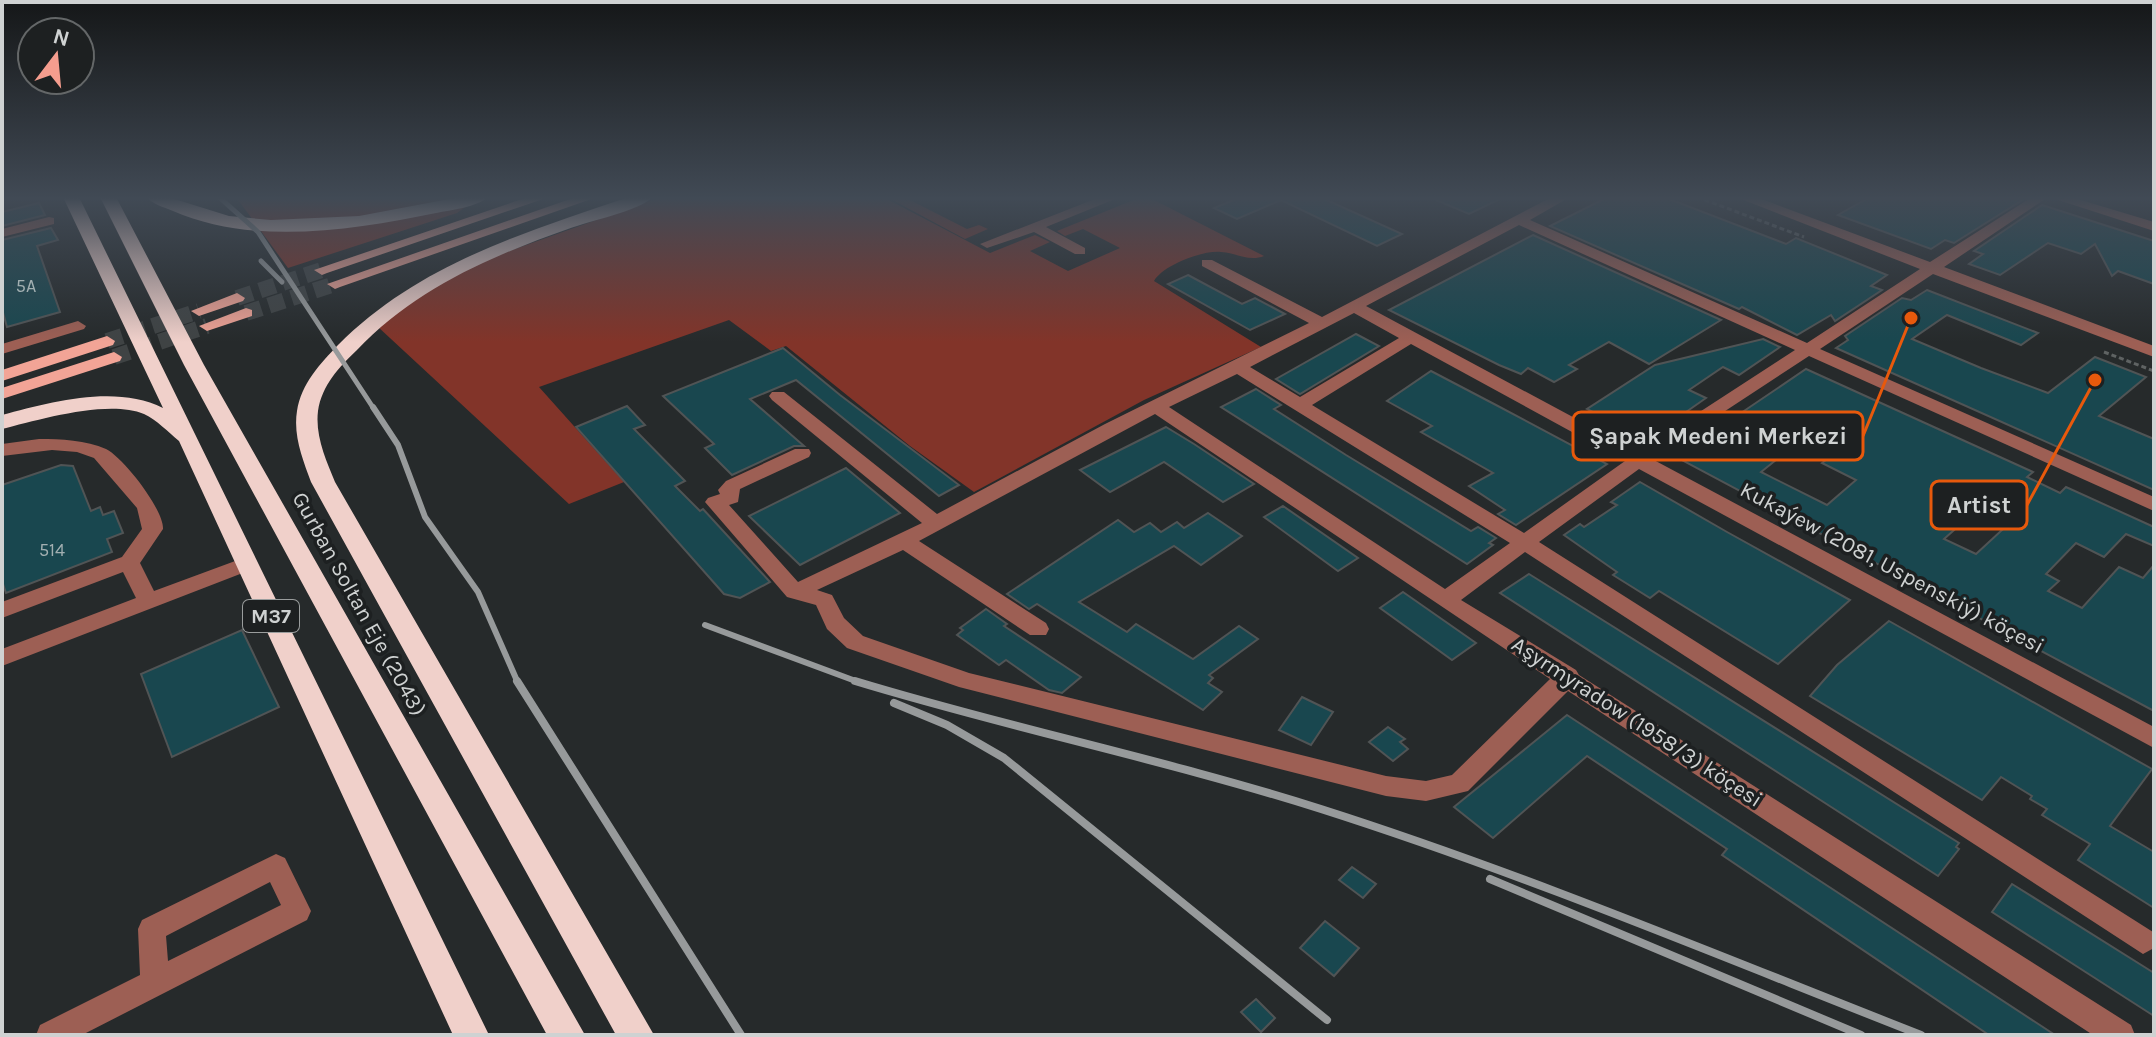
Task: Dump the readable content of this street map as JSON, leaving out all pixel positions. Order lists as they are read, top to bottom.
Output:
{
  "streets": {
    "highway": ["Gurban Soltan Eje (2043)", "M37"],
    "street": ["Kukaýew (2081, Uspenskiý) köçesi", "Aşyrmyradow (1958/3) köçesi"]
  },
  "places": ["Şapak Medeni Merkezi", "Artist"],
  "house_numbers": ["5A", "514"],
  "north": "top"
}
